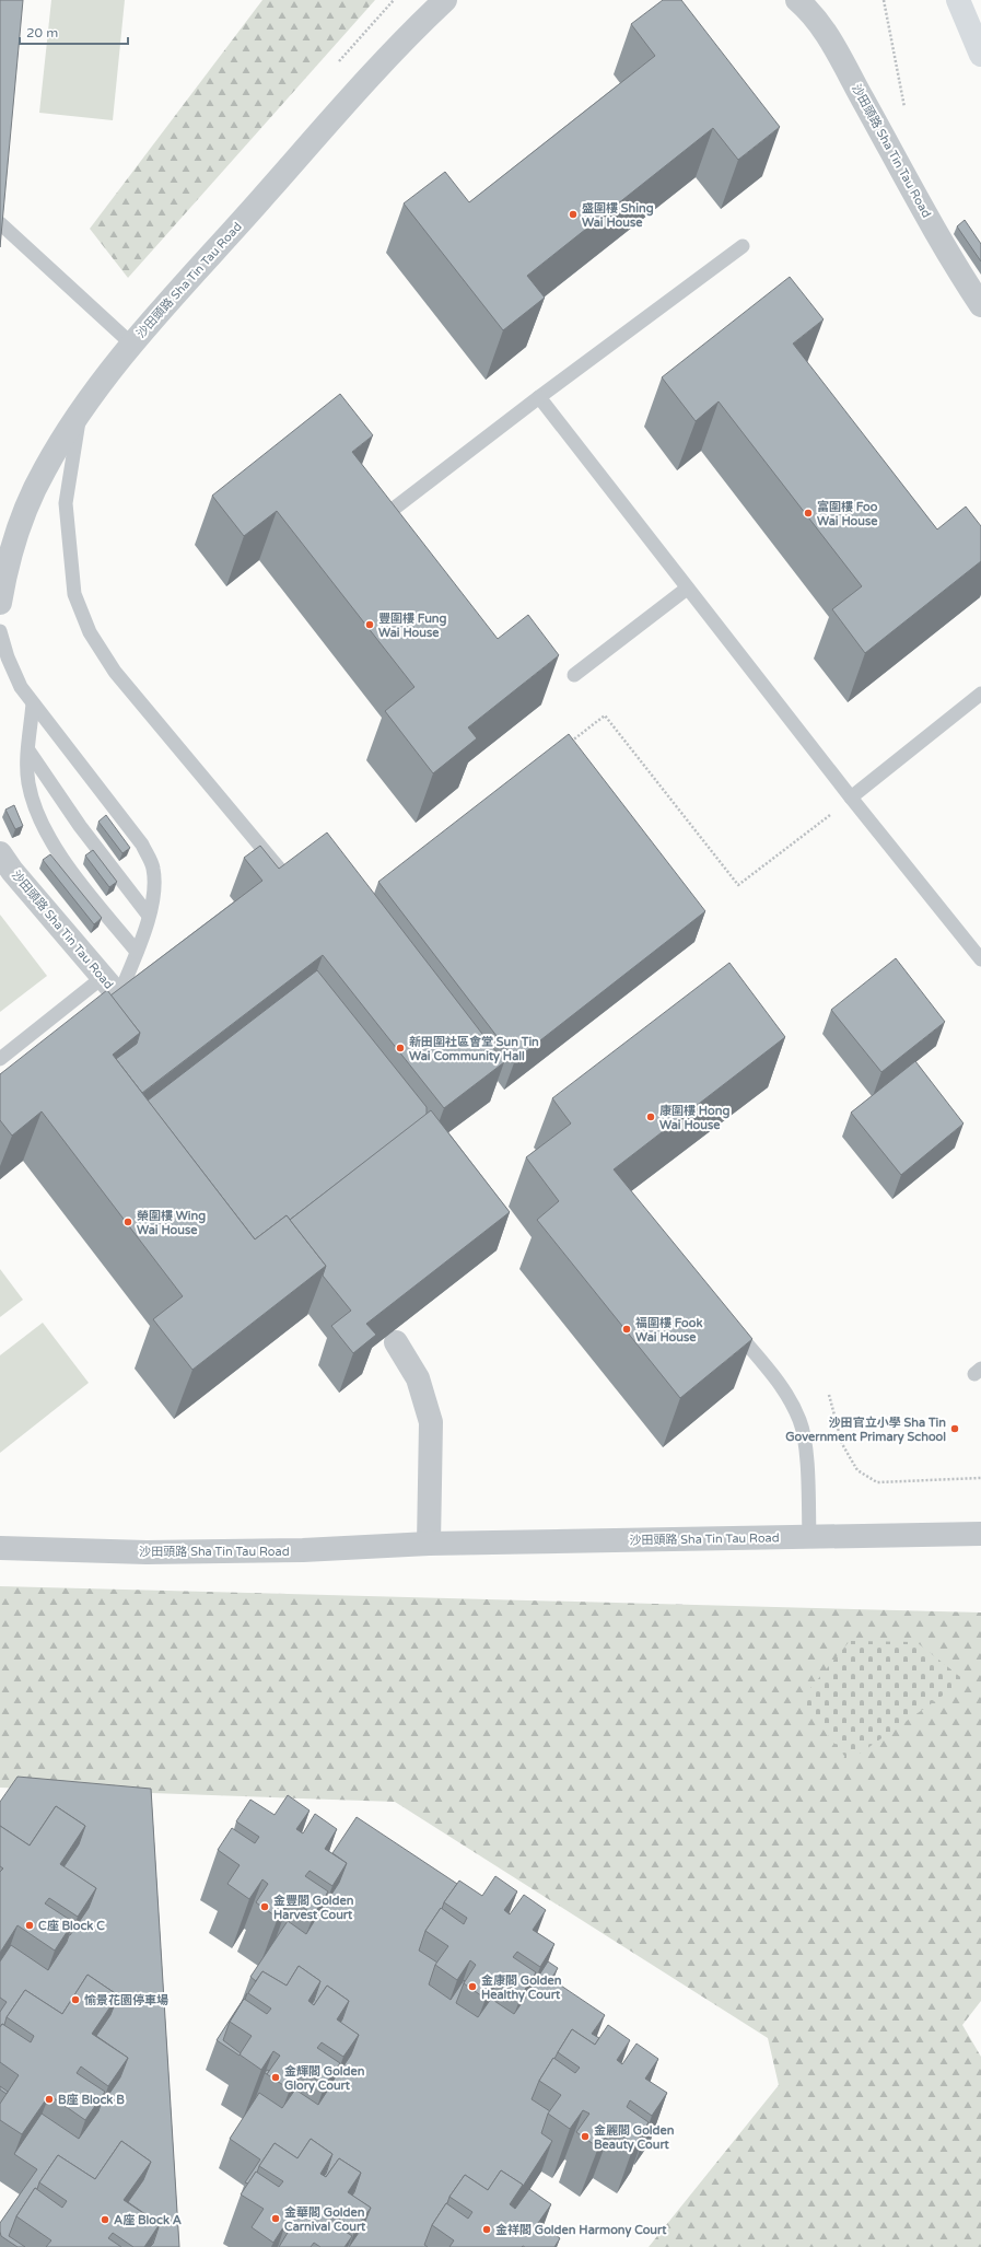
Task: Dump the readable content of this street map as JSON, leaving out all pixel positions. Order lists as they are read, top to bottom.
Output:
{
  "streets": {
    "street": ["沙田頭路 Sha Tin Tau Road"]
  },
  "places": [
    "盛圍樓 Shing Wai House",
    "富圍樓 Foo Wai House",
    "豐圍樓 Fung Wai House",
    "新田圍社區會堂 Sun Tin Wai Community Hall",
    "康圍樓 Hong Wai House",
    "榮圍樓 Wing Wai House",
    "福圍樓 Fook Wai House",
    "沙田官立小學 Sha Tin Government Primary School",
    "金豐閣 Golden Harvest Court",
    "C座 Block C",
    "金康閣 Golden Healthy Court",
    "愉景花園停車場",
    "金輝閣 Golden Glory Court",
    "B座 Block B",
    "金麗閣 Golden Beauty Court",
    "金華閣 Golden Carnival Court",
    "A座 Block A",
    "金祥閣 Golden Harmony Court"
  ],
  "scale_bar": "20 m"
}
